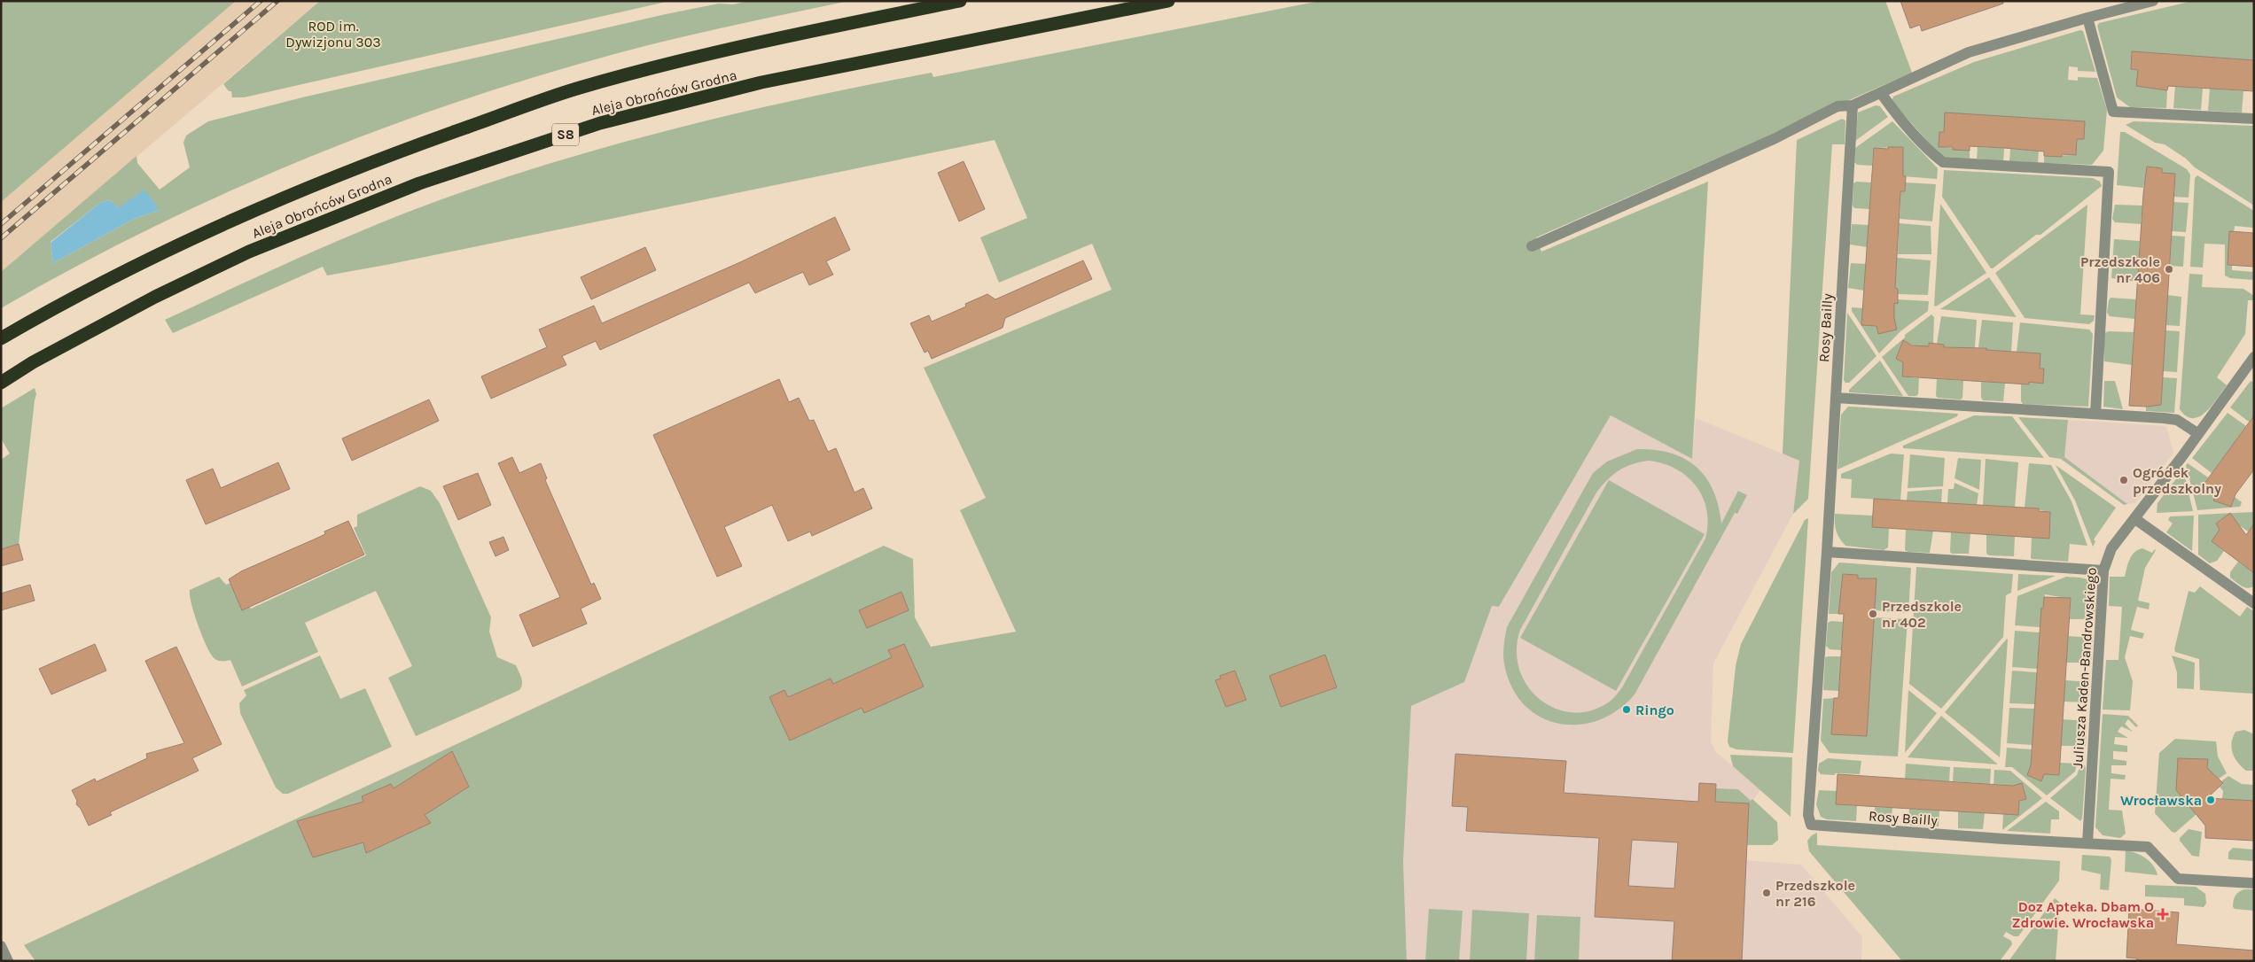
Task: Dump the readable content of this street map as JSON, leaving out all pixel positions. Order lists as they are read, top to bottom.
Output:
{
  "streets": {
    "highway": ["Aleja Obrońców Grodna", "S8"],
    "street": ["Rosy Bailly", "Juliusza Kaden-Bandrowskiego"]
  },
  "crossings": [
    ["Rosy Bailly", "Juliusza Kaden-Bandrowskiego"]
  ],
  "parks": ["ROD im. Dywizjonu 303"],
  "places": {
    "other": [
      "Przedszkole nr 406",
      "Ogródek przedszkolny",
      "Przedszkole nr 402",
      "Ringo",
      "Wrocławska",
      "Przedszkole nr 216"
    ],
    "health": ["Doz Apteka. Dbam O Zdrowie. Wrocławska"]
  }
}
